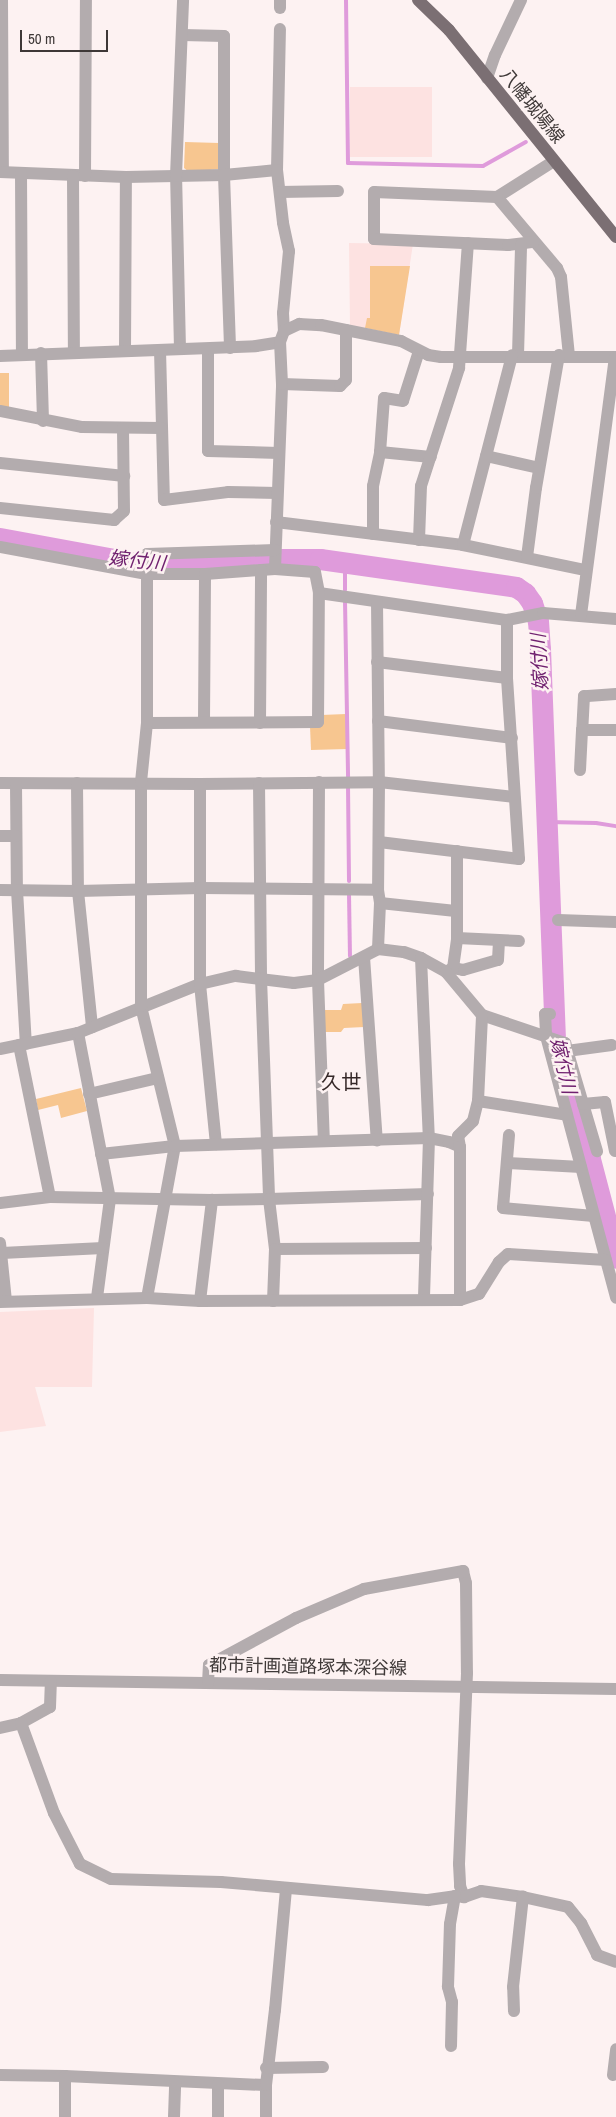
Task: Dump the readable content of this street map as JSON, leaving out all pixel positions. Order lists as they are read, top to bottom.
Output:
{
  "streets": {
    "main road": ["八幡城陽線"],
    "street": ["都市計画道路塚本深谷線"]
  },
  "districts": ["久世"],
  "water": ["嫁付川"],
  "scale_bar": "50 m"
}
